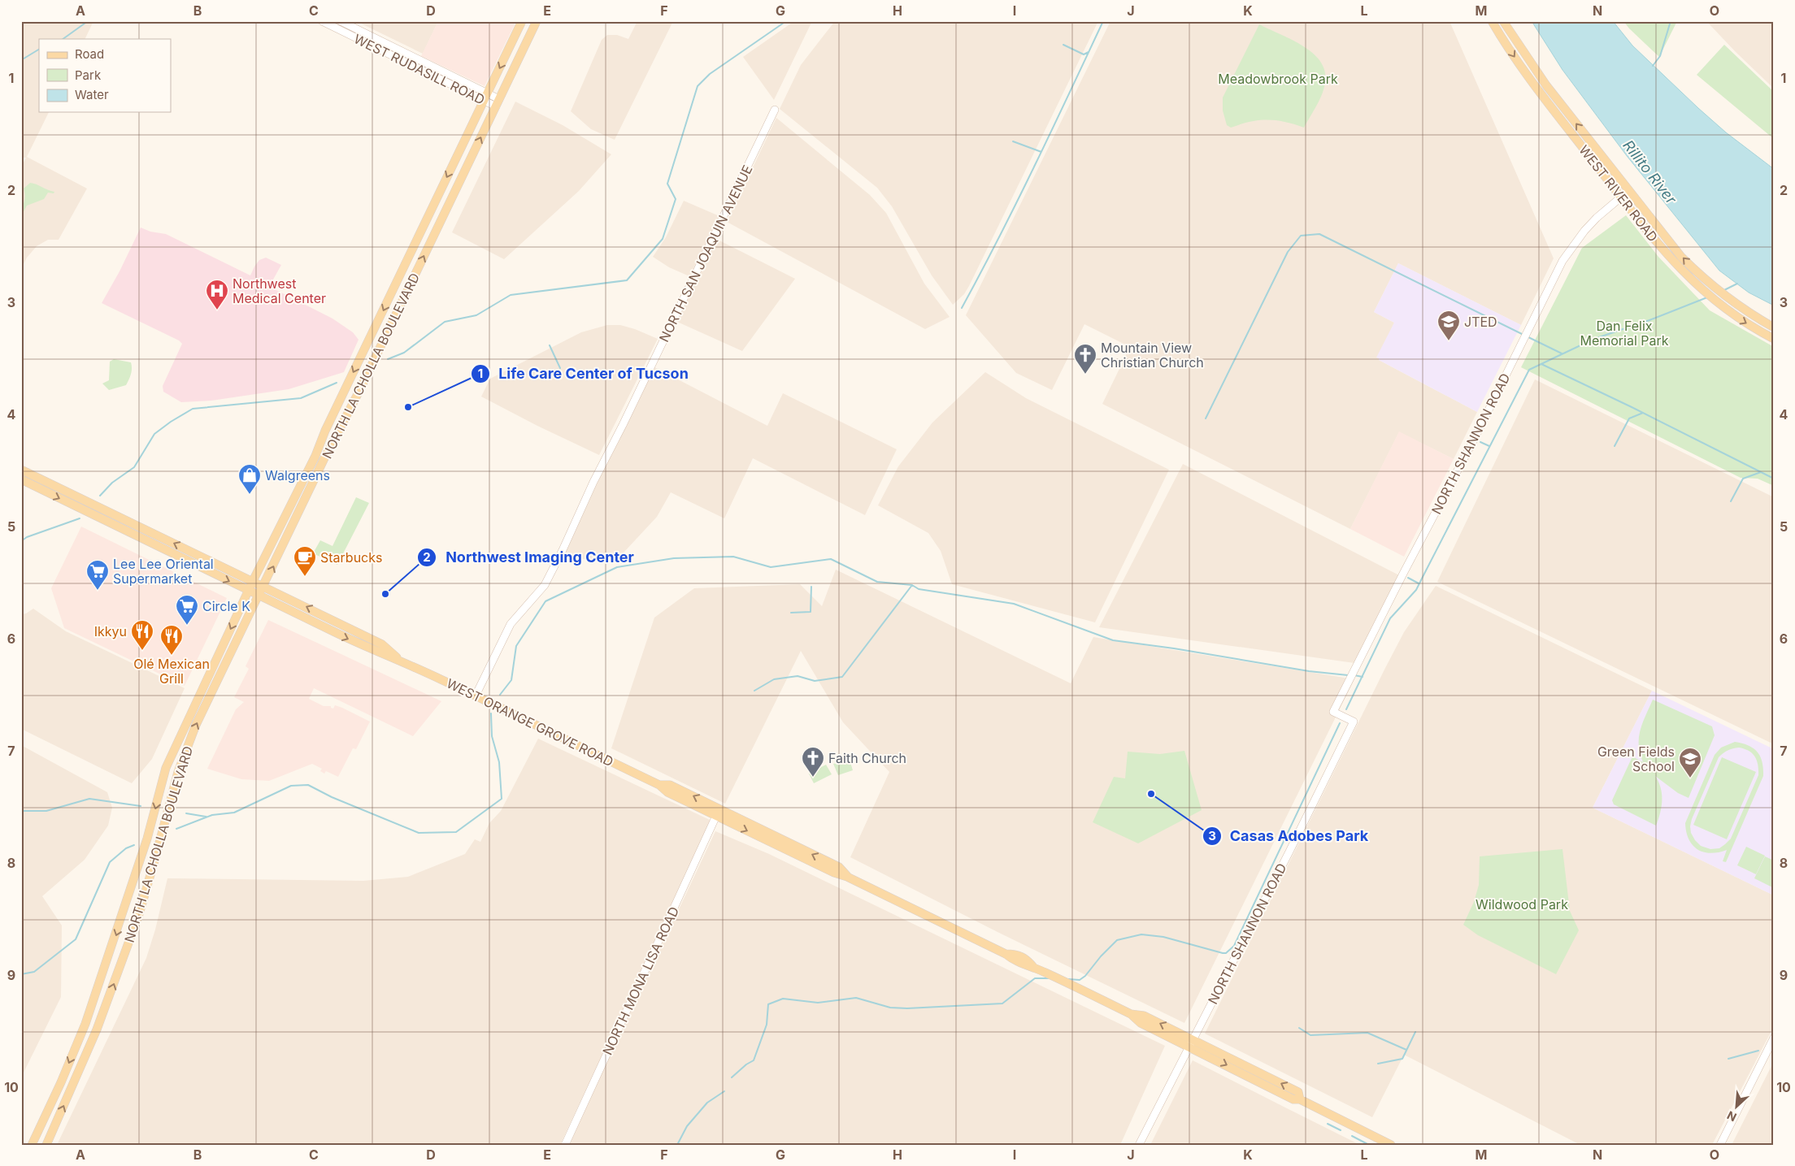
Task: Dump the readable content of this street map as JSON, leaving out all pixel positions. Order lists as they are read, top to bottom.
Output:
{
  "streets": {
    "main road": ["WEST RIVER ROAD", "NORTH LA CHOLLA BOULEVARD", "WEST ORANGE GROVE ROAD"],
    "street": [
      "WEST RUDASILL ROAD",
      "NORTH SAN JOAQUIN AVENUE",
      "NORTH SHANNON ROAD",
      "NORTH MONA LISA ROAD"
    ]
  },
  "crossings": [
    ["WEST RUDASILL ROAD", "NORTH LA CHOLLA BOULEVARD"],
    ["WEST RIVER ROAD", "NORTH SHANNON ROAD"],
    ["NORTH SAN JOAQUIN AVENUE", "WEST ORANGE GROVE ROAD"],
    ["NORTH LA CHOLLA BOULEVARD", "WEST ORANGE GROVE ROAD"],
    ["NORTH SHANNON ROAD", "WEST ORANGE GROVE ROAD"],
    ["WEST ORANGE GROVE ROAD", "NORTH MONA LISA ROAD"]
  ],
  "water": ["Rillito River"],
  "parks": ["Meadowbrook Park", "Dan Felix Memorial Park", "Wildwood Park"],
  "places": {
    "hospital": ["Northwest Medical Center"],
    "school or university": ["JTED", "Green Fields School"],
    "church": ["Mountain View Christian Church", "Faith Church"],
    "other": ["Life Care Center of Tucson", "Northwest Imaging Center", "Casas Adobes Park"],
    "shop": ["Walgreens"],
    "cafe": ["Starbucks"],
    "supermarket": ["Lee Lee Oriental Supermarket", "Circle K"],
    "restaurant": ["Ikkyu", "Olé Mexican Grill"]
  },
  "legend": ["Road", "Park", "Water"],
  "north": "bottom left",
  "grid": {
    "columns": [
      "A",
      "B",
      "C",
      "D",
      "E",
      "F",
      "G",
      "H",
      "I",
      "J",
      "K",
      "L",
      "M",
      "N",
      "O"
    ],
    "rows": [
      "1",
      "2",
      "3",
      "4",
      "5",
      "6",
      "7",
      "8",
      "9",
      "10"
    ]
  }
}
